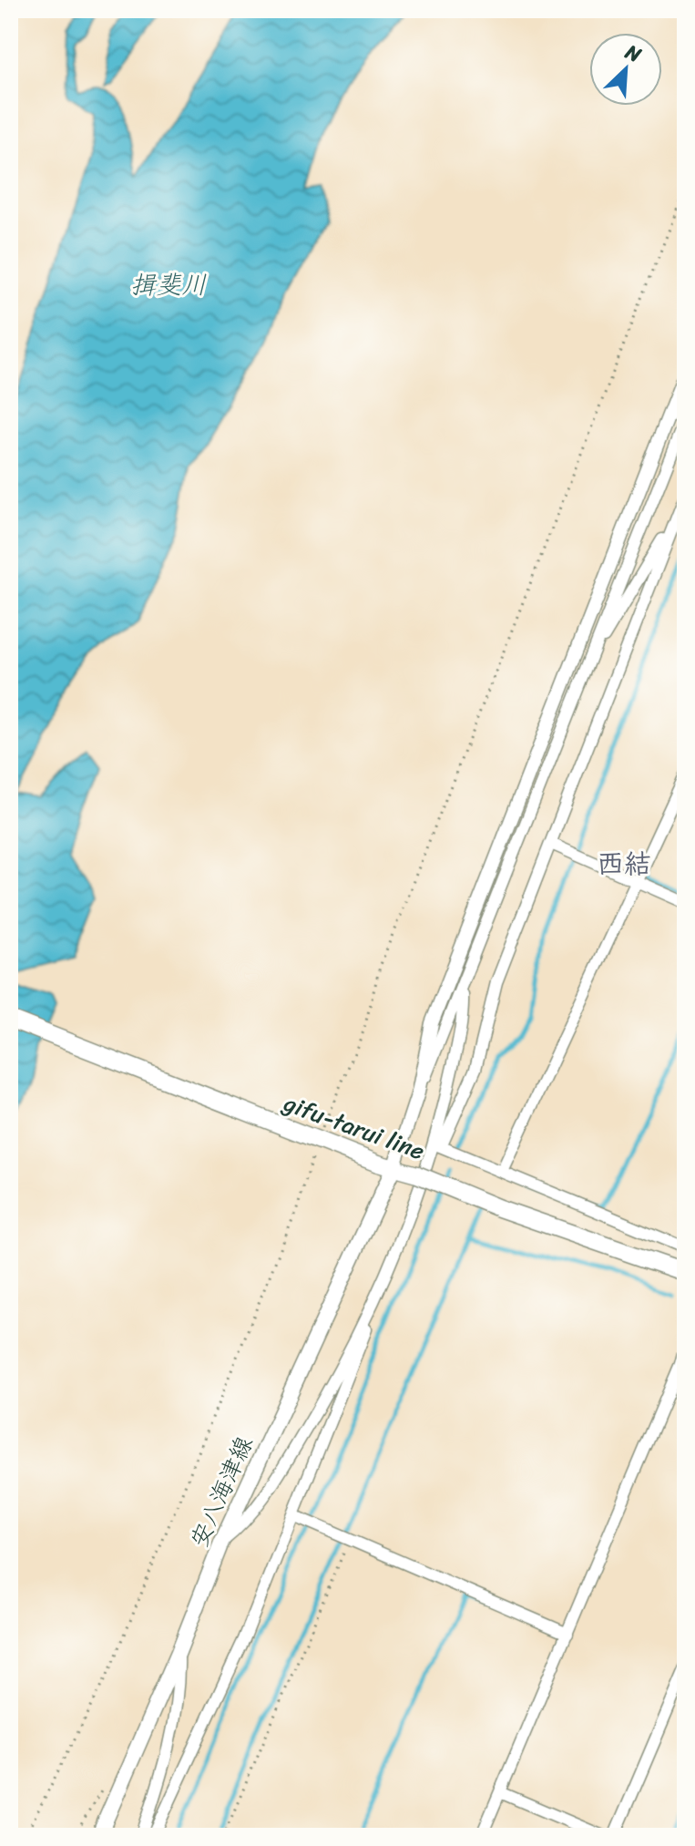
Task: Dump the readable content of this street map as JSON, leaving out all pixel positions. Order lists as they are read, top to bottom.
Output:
{
  "streets": {
    "main road": ["gifu-tarui line", "安八海津線"]
  },
  "crossings": [
    ["gifu-tarui line", "安八海津線"]
  ],
  "districts": ["西結"],
  "water": ["揖斐川"],
  "north": "top right"
}
